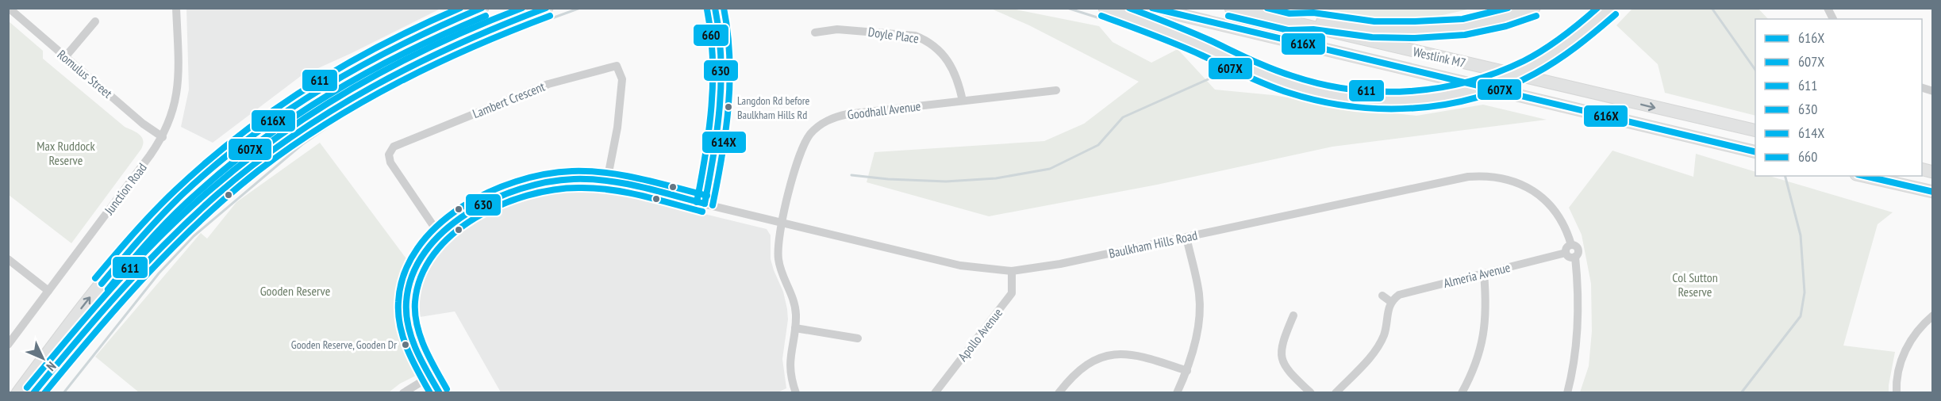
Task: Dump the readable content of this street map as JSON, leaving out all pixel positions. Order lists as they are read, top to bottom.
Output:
{
  "streets": {
    "highway": ["Westlink M7"],
    "street": [
      "Doyle Place",
      "Romulus Street",
      "Lambert Crescent",
      "Goodhall Avenue",
      "Junction Road",
      "Baulkham Hills Road",
      "Almeria Avenue",
      "Apollo Avenue"
    ]
  },
  "crossings": [
    ["Doyle Place", "Goodhall Avenue"],
    ["Romulus Street", "Junction Road"],
    ["Lambert Crescent", "Baulkham Hills Road"],
    ["Goodhall Avenue", "Baulkham Hills Road"],
    ["Baulkham Hills Road", "Almeria Avenue"],
    ["Baulkham Hills Road", "Apollo Avenue"]
  ],
  "parks": ["Max Ruddock Reserve", "Col Sutton Reserve", "Gooden Reserve"],
  "places": ["Langdon Rd before Baulkham Hills Rd", "Gooden Reserve, Gooden Dr"],
  "lines": [
    "transit line 616X",
    "transit line 611",
    "transit line 630",
    "transit line 614X",
    "transit line 660",
    "transit line 607X"
  ],
  "legend": [
    "616X",
    "607X",
    "611",
    "630",
    "614X",
    "660"
  ],
  "north": "bottom right"
}
